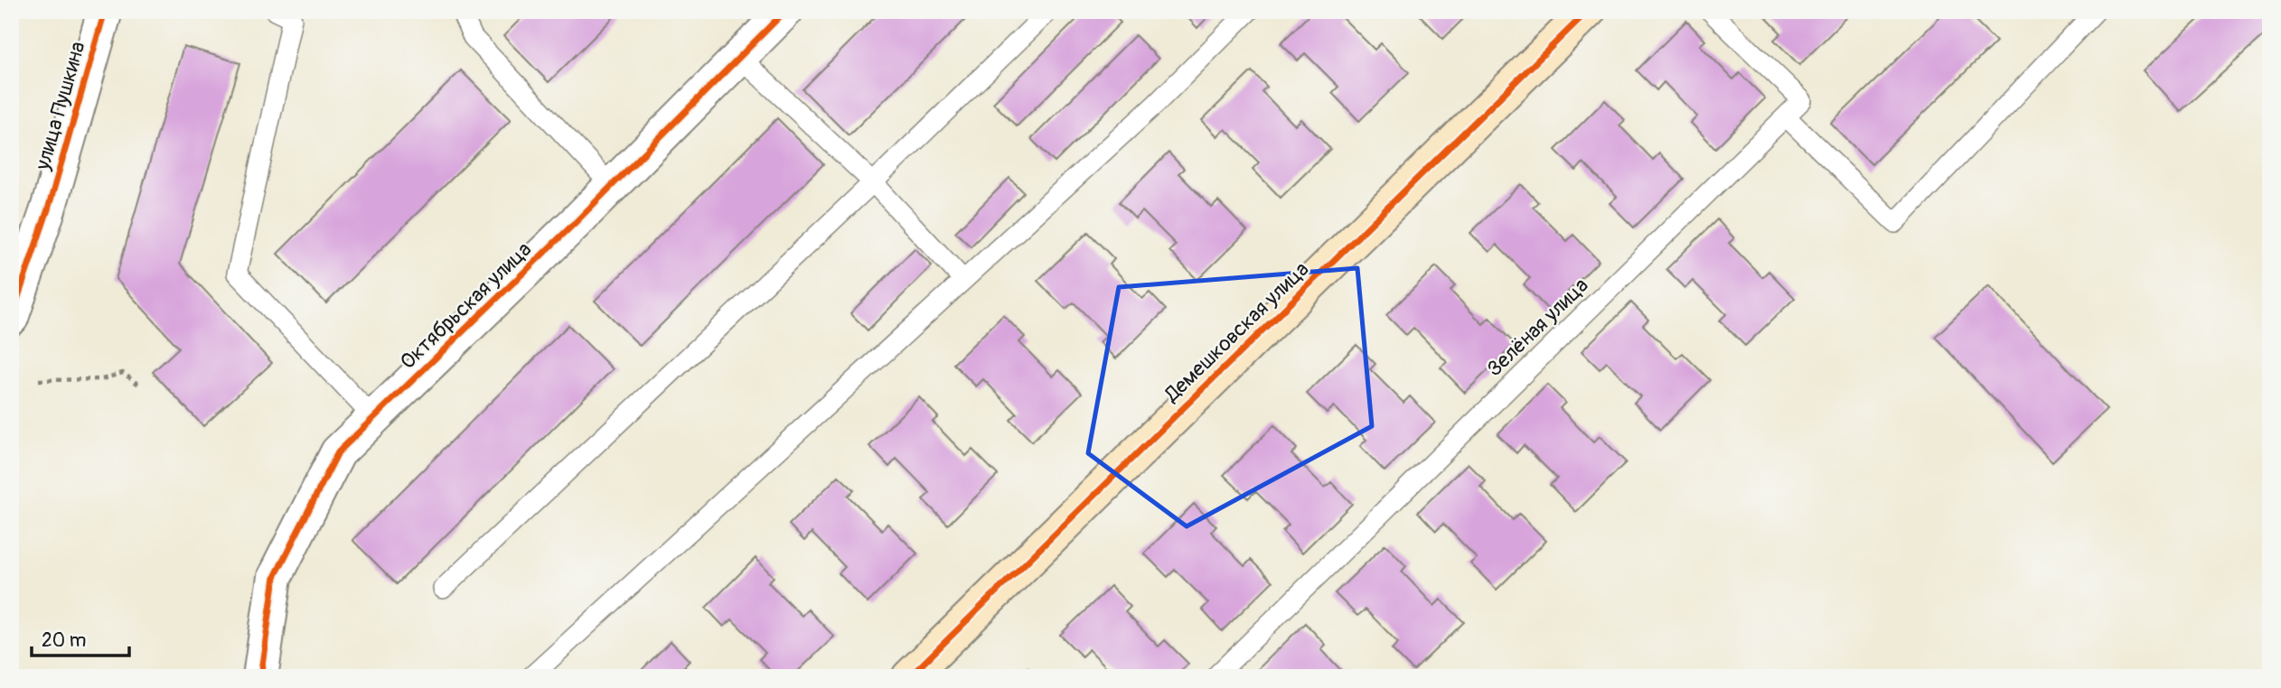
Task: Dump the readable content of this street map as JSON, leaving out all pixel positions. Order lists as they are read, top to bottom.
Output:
{
  "streets": {
    "street": ["улица Пушкина", "Октябрьская улица", "Демешковская улица"],
    "lane": ["Зелёная улица"]
  },
  "scale_bar": "20 m"
}
